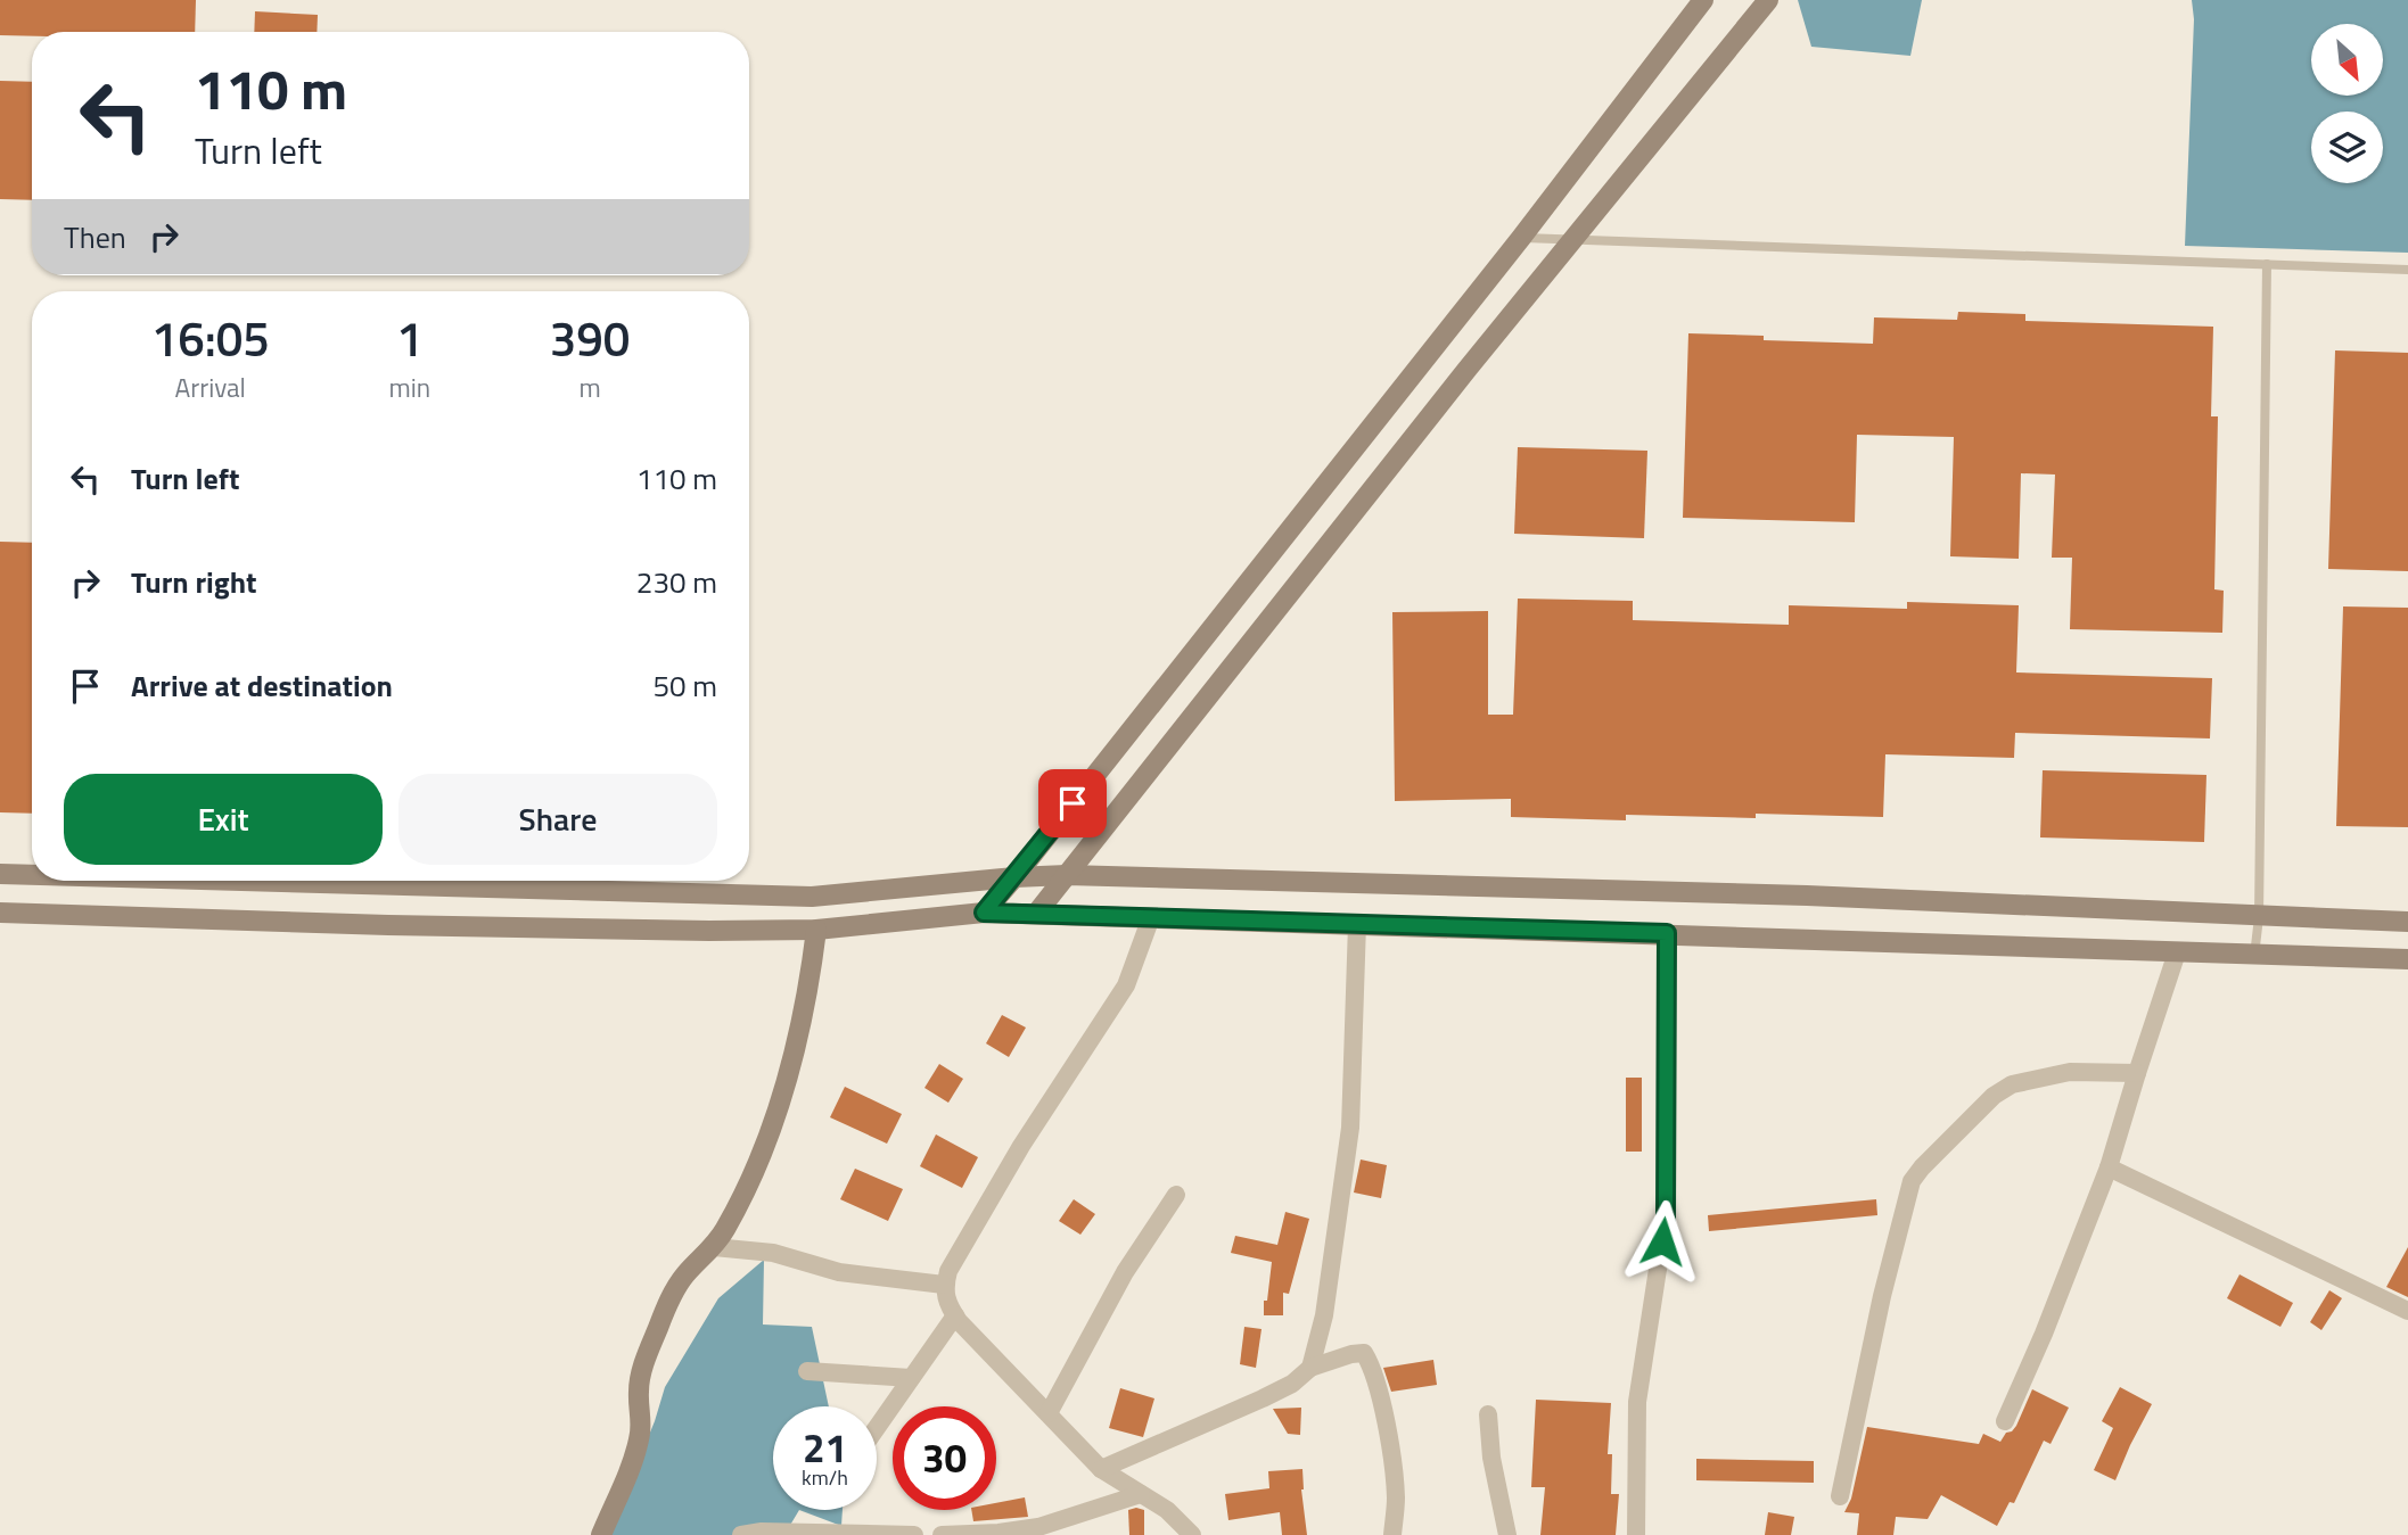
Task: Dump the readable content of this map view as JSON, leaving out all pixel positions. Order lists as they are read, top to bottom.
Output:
{
  "north": "bottom right",
  "page": {
    "turn": ["110 m", "Turn left"],
    "then": "Then",
    "eta": [
      "16:05",
      "Arrival",
      "1",
      "min",
      "390",
      "m"
    ],
    "list": [
      {
        "name": "Turn left",
        "value": "110 m"
      },
      {
        "name": "Turn right",
        "value": "230 m"
      },
      {
        "name": "Arrive at destination",
        "value": "50 m"
      }
    ],
    "buttons": ["Exit", "Share"],
    "speed": "21 km/h",
    "limit": "30"
  }
}
